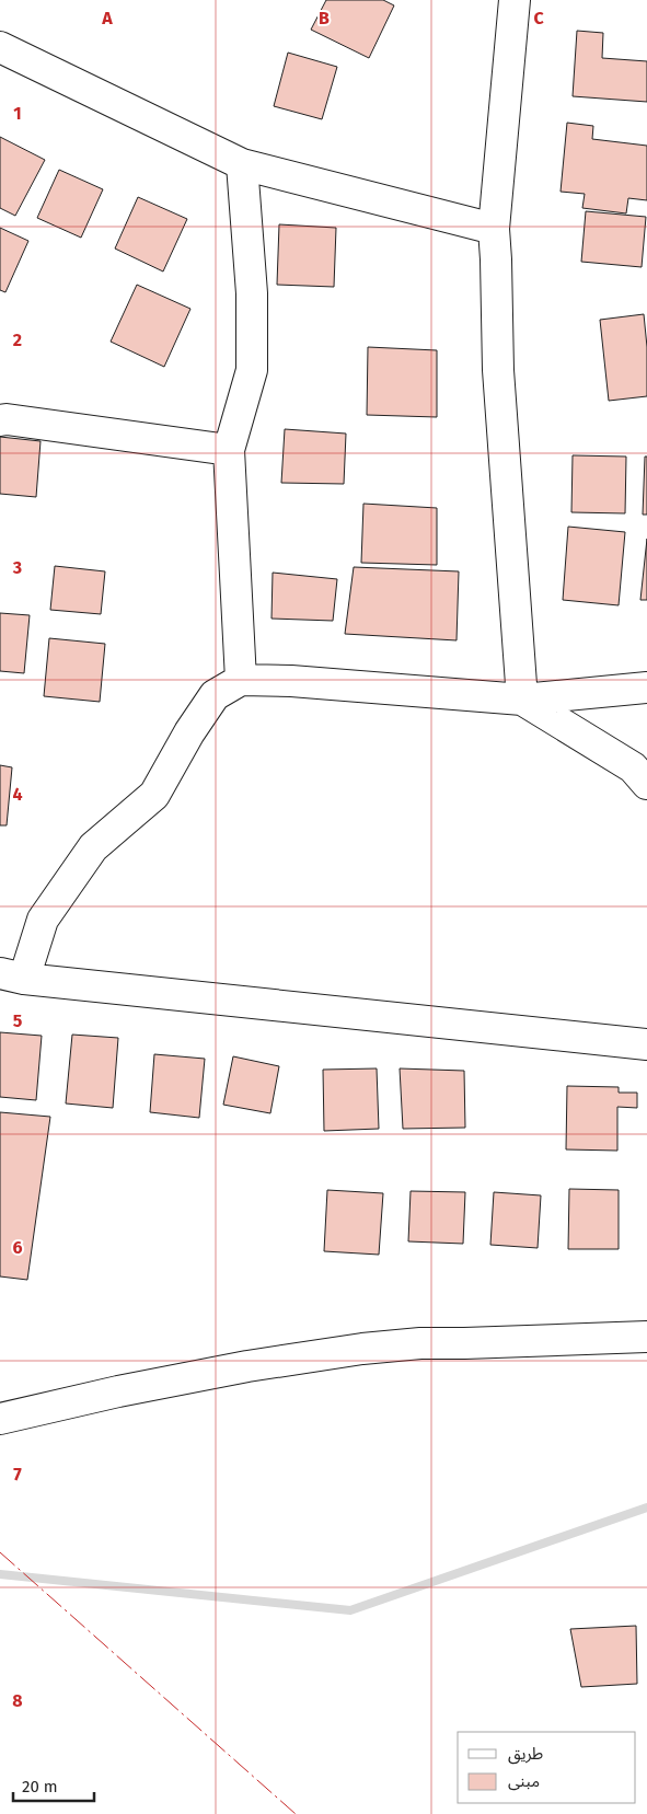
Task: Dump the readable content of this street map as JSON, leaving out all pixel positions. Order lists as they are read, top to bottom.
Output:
{
  "legend": ["طريق", "مبنى"],
  "scale_bar": "20 m",
  "grid": {
    "columns": ["A", "B", "C"],
    "rows": [
      "1",
      "2",
      "3",
      "4",
      "5",
      "6",
      "7",
      "8"
    ]
  }
}
